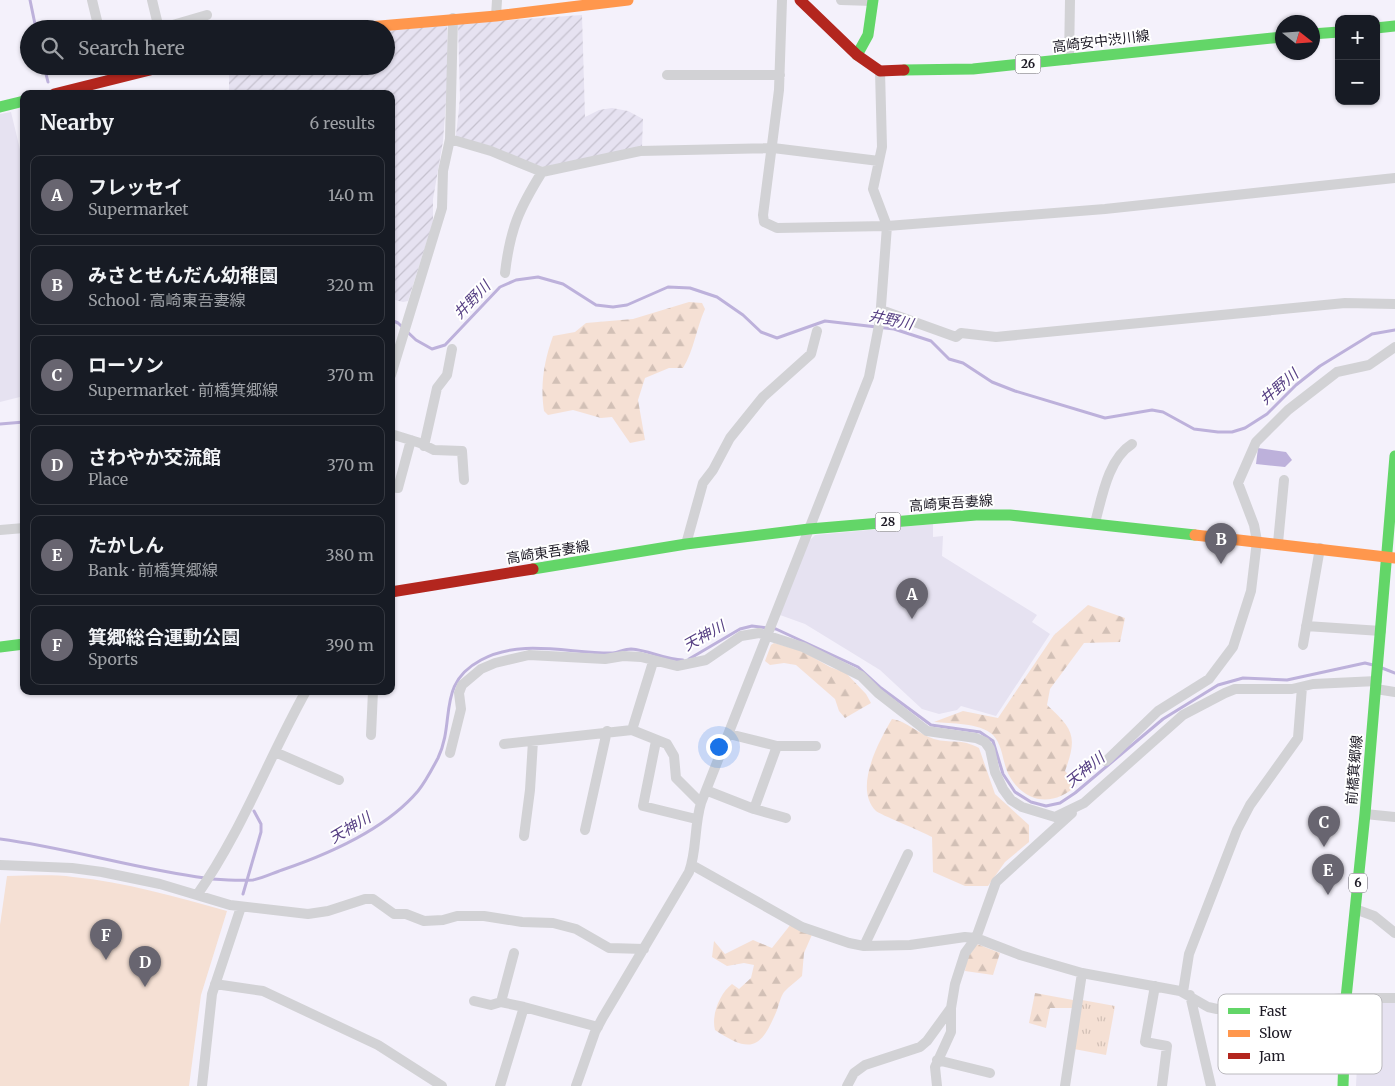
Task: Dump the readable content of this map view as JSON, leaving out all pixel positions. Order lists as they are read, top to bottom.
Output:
{
  "streets": {
    "main road": [
      "高崎安中渋川線",
      "26",
      "高崎東吾妻線",
      "28",
      "前橋箕郷線",
      "6"
    ]
  },
  "crossings": [
    ["高崎東吾妻線", "前橋箕郷線"]
  ],
  "water": ["井野川", "天神川"],
  "legend": ["Fast", "Slow", "Jam"],
  "north": "right",
  "page": {
    "map_buttons": ["+", "−"],
    "search": "Search here",
    "heading": ["Nearby", "6 results"],
    "list": [
      {
        "mark": "A",
        "name": "フレッセイ",
        "note": "Supermarket",
        "value": "140 m"
      },
      {
        "mark": "B",
        "name": "みさとせんだん幼稚園",
        "note": "School · 高崎東吾妻線",
        "value": "320 m"
      },
      {
        "mark": "C",
        "name": "ローソン",
        "note": "Supermarket · 前橋箕郷線",
        "value": "370 m"
      },
      {
        "mark": "D",
        "name": "さわやか交流館",
        "note": "Place",
        "value": "370 m"
      },
      {
        "mark": "E",
        "name": "たかしん",
        "note": "Bank · 前橋箕郷線",
        "value": "380 m"
      },
      {
        "mark": "F",
        "name": "箕郷総合運動公園",
        "note": "Sports",
        "value": "390 m"
      }
    ],
    "pins": [
      "B",
      "A",
      "C",
      "E",
      "F",
      "D"
    ]
  }
}
